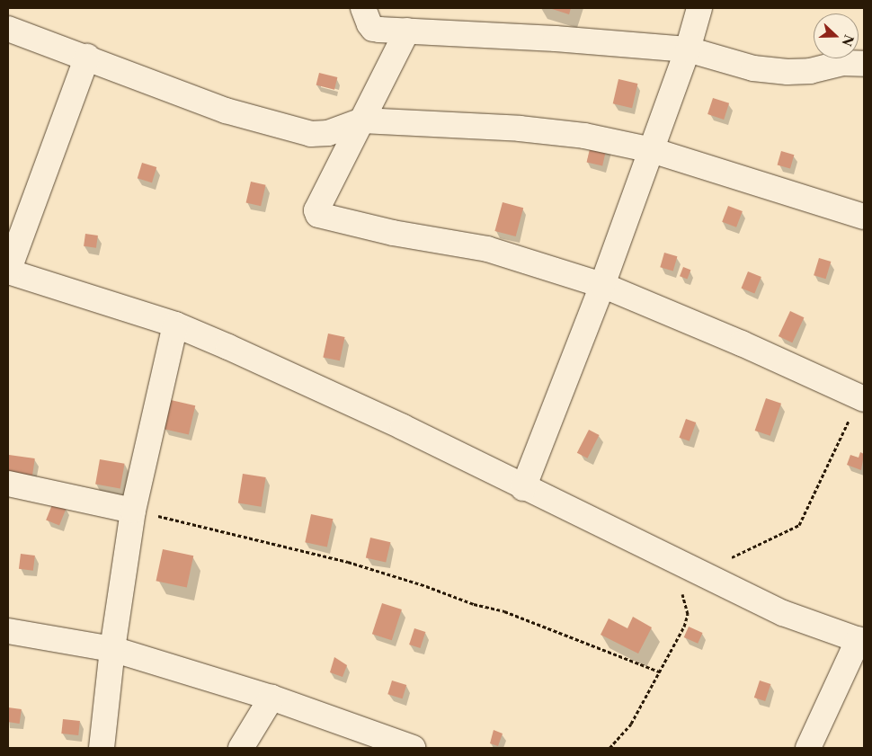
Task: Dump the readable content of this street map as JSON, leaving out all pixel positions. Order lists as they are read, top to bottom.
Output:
{
  "north": "right"
}
